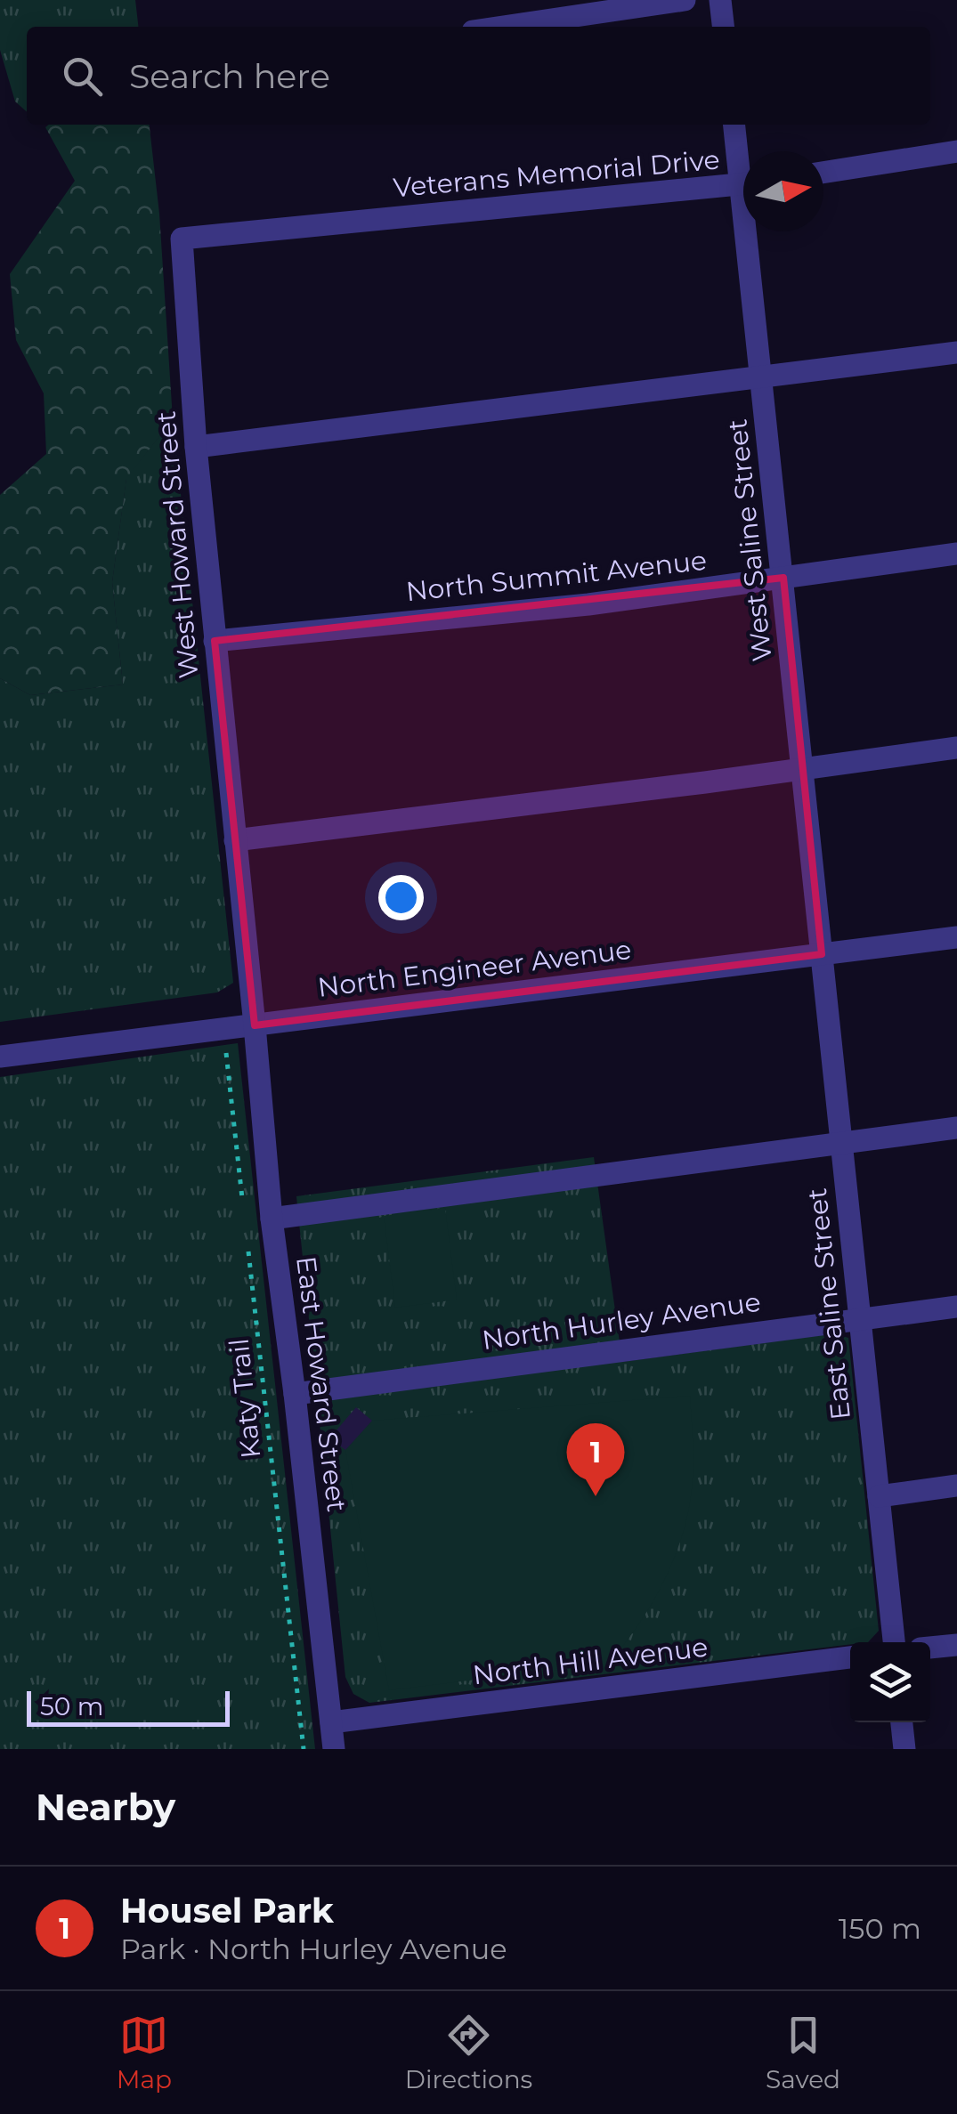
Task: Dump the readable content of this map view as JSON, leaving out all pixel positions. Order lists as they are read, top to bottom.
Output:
{
  "streets": {
    "street": [
      "Veterans Memorial Drive",
      "West Saline Street",
      "West Howard Street",
      "North Summit Avenue",
      "North Engineer Avenue",
      "East Saline Street",
      "North Hurley Avenue",
      "East Howard Street",
      "North Hill Avenue"
    ],
    "path": ["Katy Trail"]
  },
  "crossings": [
    ["Veterans Memorial Drive", "West Howard Street"],
    ["West Saline Street", "North Summit Avenue"],
    ["West Saline Street", "North Engineer Avenue"],
    ["West Saline Street", "East Saline Street"],
    ["West Howard Street", "North Summit Avenue"],
    ["West Howard Street", "North Engineer Avenue"],
    ["West Howard Street", "East Howard Street"],
    ["North Engineer Avenue", "East Saline Street"],
    ["North Engineer Avenue", "East Howard Street"],
    ["East Saline Street", "North Hurley Avenue"],
    ["North Hurley Avenue", "East Howard Street"],
    ["East Howard Street", "North Hill Avenue"]
  ],
  "scale_bar": "50 m",
  "north": "right",
  "page": {
    "search": "Search here",
    "pins": "1",
    "scale": "50 m",
    "heading": "Nearby",
    "list": [
      {
        "mark": "1",
        "name": "Housel Park",
        "note": "Park · North Hurley Avenue",
        "value": "150 m"
      }
    ],
    "nav": ["Map", "Directions", "Saved"]
  }
}
